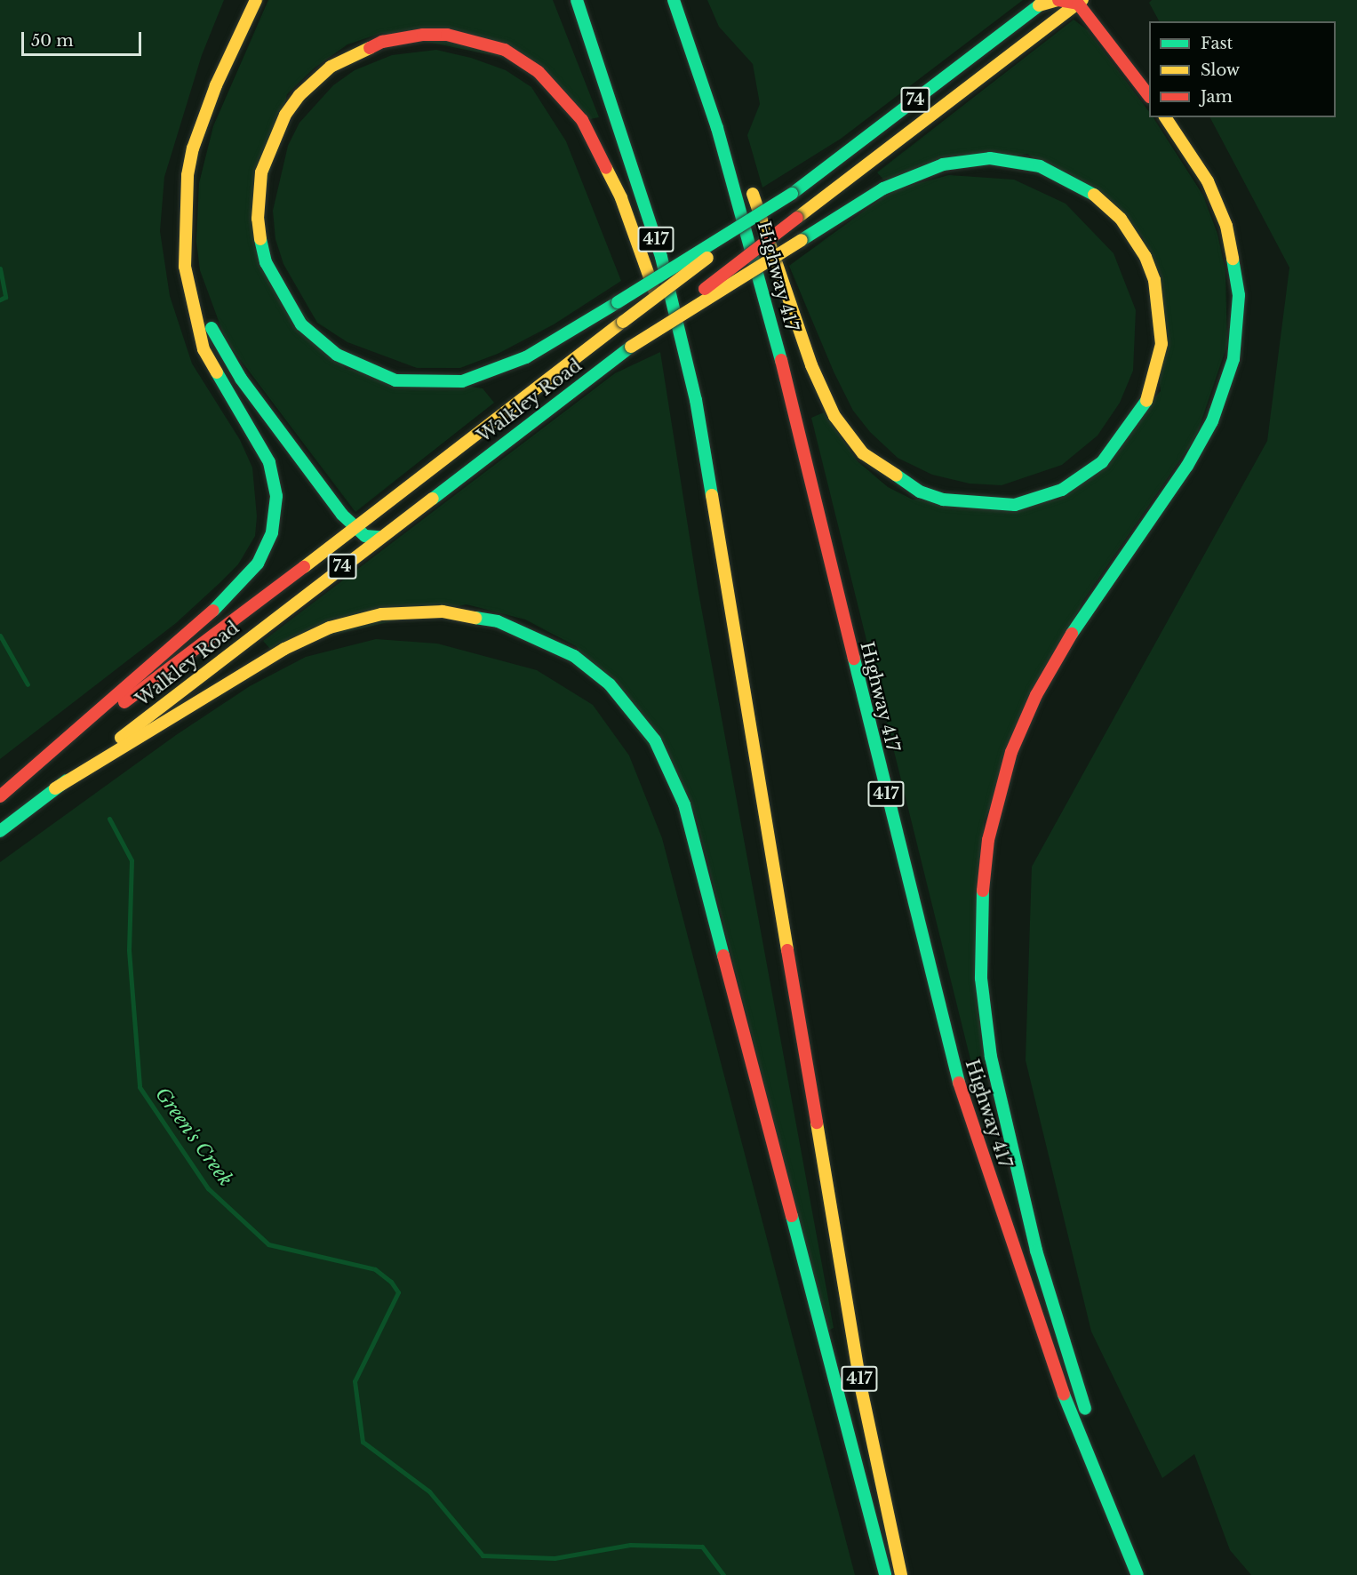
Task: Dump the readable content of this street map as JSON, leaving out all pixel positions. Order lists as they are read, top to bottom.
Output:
{
  "streets": {
    "main road": [
      "74",
      "417",
      "Highway 417",
      "Walkley Road"
    ]
  },
  "water": ["Green's Creek"],
  "legend": ["Fast", "Slow", "Jam"],
  "scale_bar": "50 m"
}
